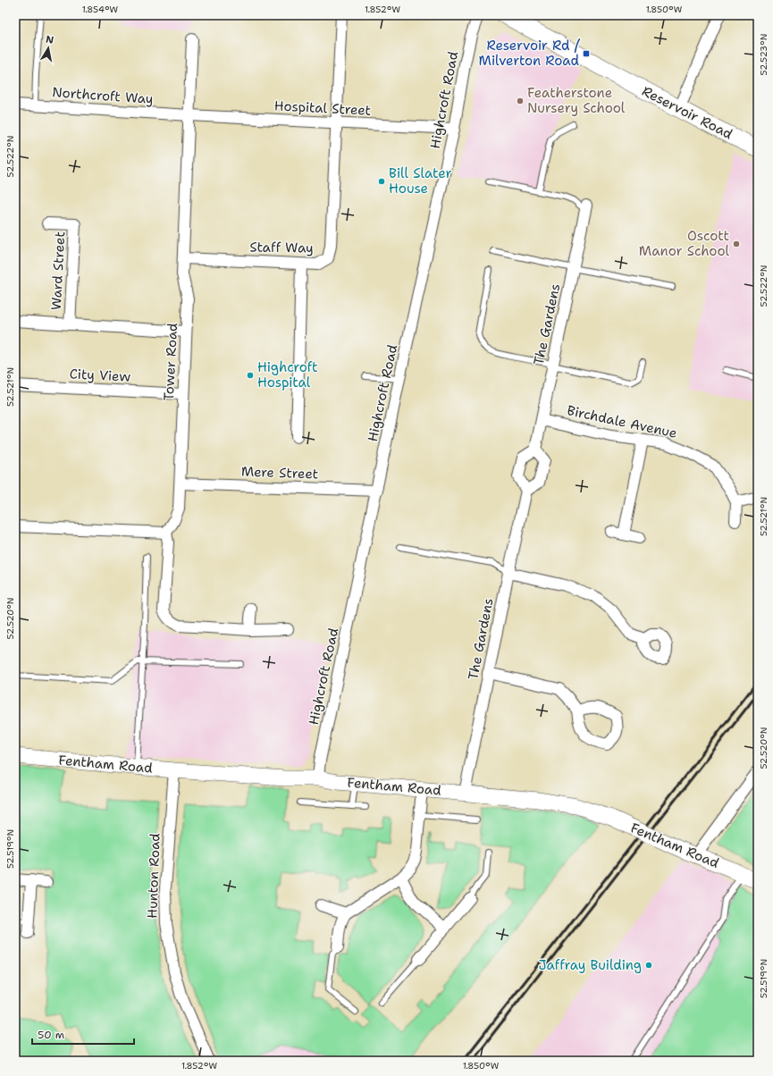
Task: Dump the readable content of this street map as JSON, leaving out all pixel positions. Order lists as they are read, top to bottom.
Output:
{
  "streets": {
    "main road": ["Reservoir Road"],
    "street": [
      "Northcroft Way",
      "Highcroft Road",
      "Hospital Street",
      "Staff Way",
      "Ward Street",
      "The Gardens",
      "Tower Road",
      "City View",
      "Birchdale Avenue",
      "Mere Street",
      "Fentham Road",
      "Hunton Road"
    ]
  },
  "crossings": [
    ["Northcroft Way", "Hospital Street"],
    ["Northcroft Way", "Tower Road"],
    ["Highcroft Road", "Hospital Street"],
    ["Highcroft Road", "Mere Street"],
    ["Highcroft Road", "Fentham Road"],
    ["Hospital Street", "Staff Way"],
    ["Hospital Street", "Tower Road"],
    ["Staff Way", "Tower Road"],
    ["The Gardens", "Birchdale Avenue"],
    ["The Gardens", "Fentham Road"],
    ["Tower Road", "City View"],
    ["Tower Road", "Mere Street"],
    ["Fentham Road", "Hunton Road"]
  ],
  "places": {
    "transit": ["Reservoir Rd / Milverton Road"],
    "other": [
      "Featherstone Nursery School",
      "Bill Slater House",
      "Oscott Manor School",
      "Highcroft Hospital",
      "Jaffray Building"
    ]
  },
  "scale_bar": "50 m",
  "north": "top",
  "coordinates": [
    "1.854°W",
    "1.852°W",
    "1.850°W",
    "52.523°N",
    "52.522°N",
    "52.521°N",
    "52.520°N",
    "52.519°N"
  ]
}
